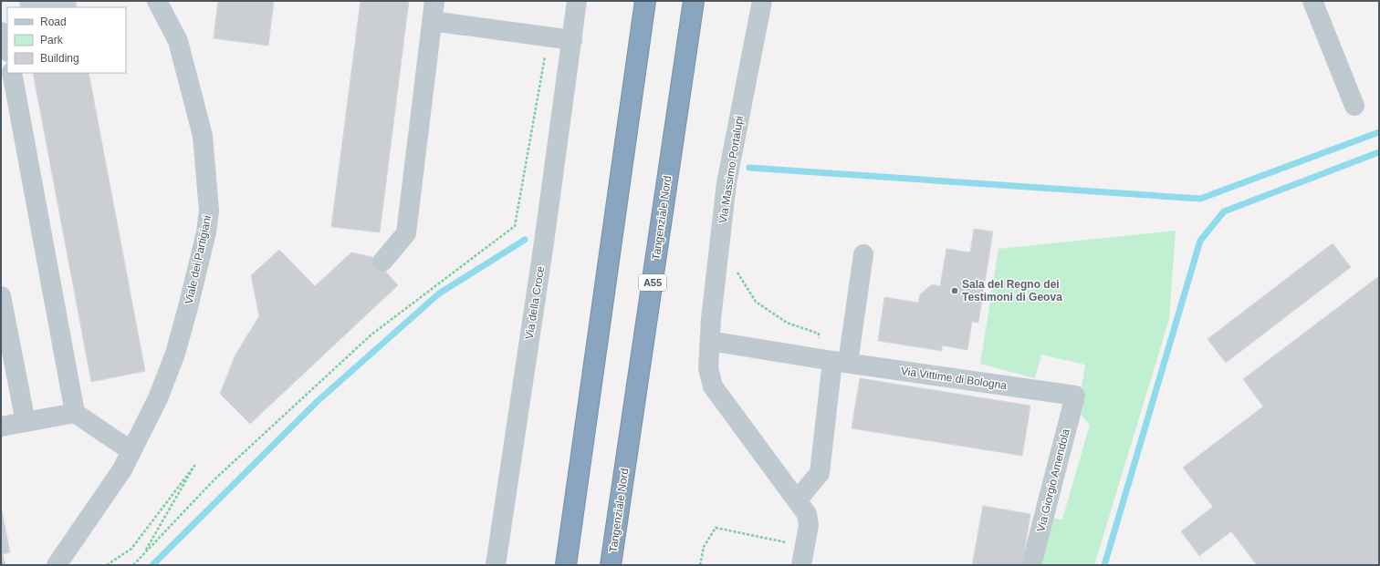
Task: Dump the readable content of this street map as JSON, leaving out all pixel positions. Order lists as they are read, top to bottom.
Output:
{
  "streets": {
    "highway": ["Tangenziale Nord", "A55"],
    "street": [
      "Via Massimo Portalupi",
      "Viale dei Partigiani",
      "Via della Croce",
      "Via Vittime di Bologna",
      "Via Giorgio Amendola"
    ]
  },
  "crossings": [
    ["Via Vittime di Bologna", "Via Giorgio Amendola"]
  ],
  "places": ["Sala del Regno dei Testimoni di Geova"],
  "legend": ["Road", "Park", "Building"]
}
